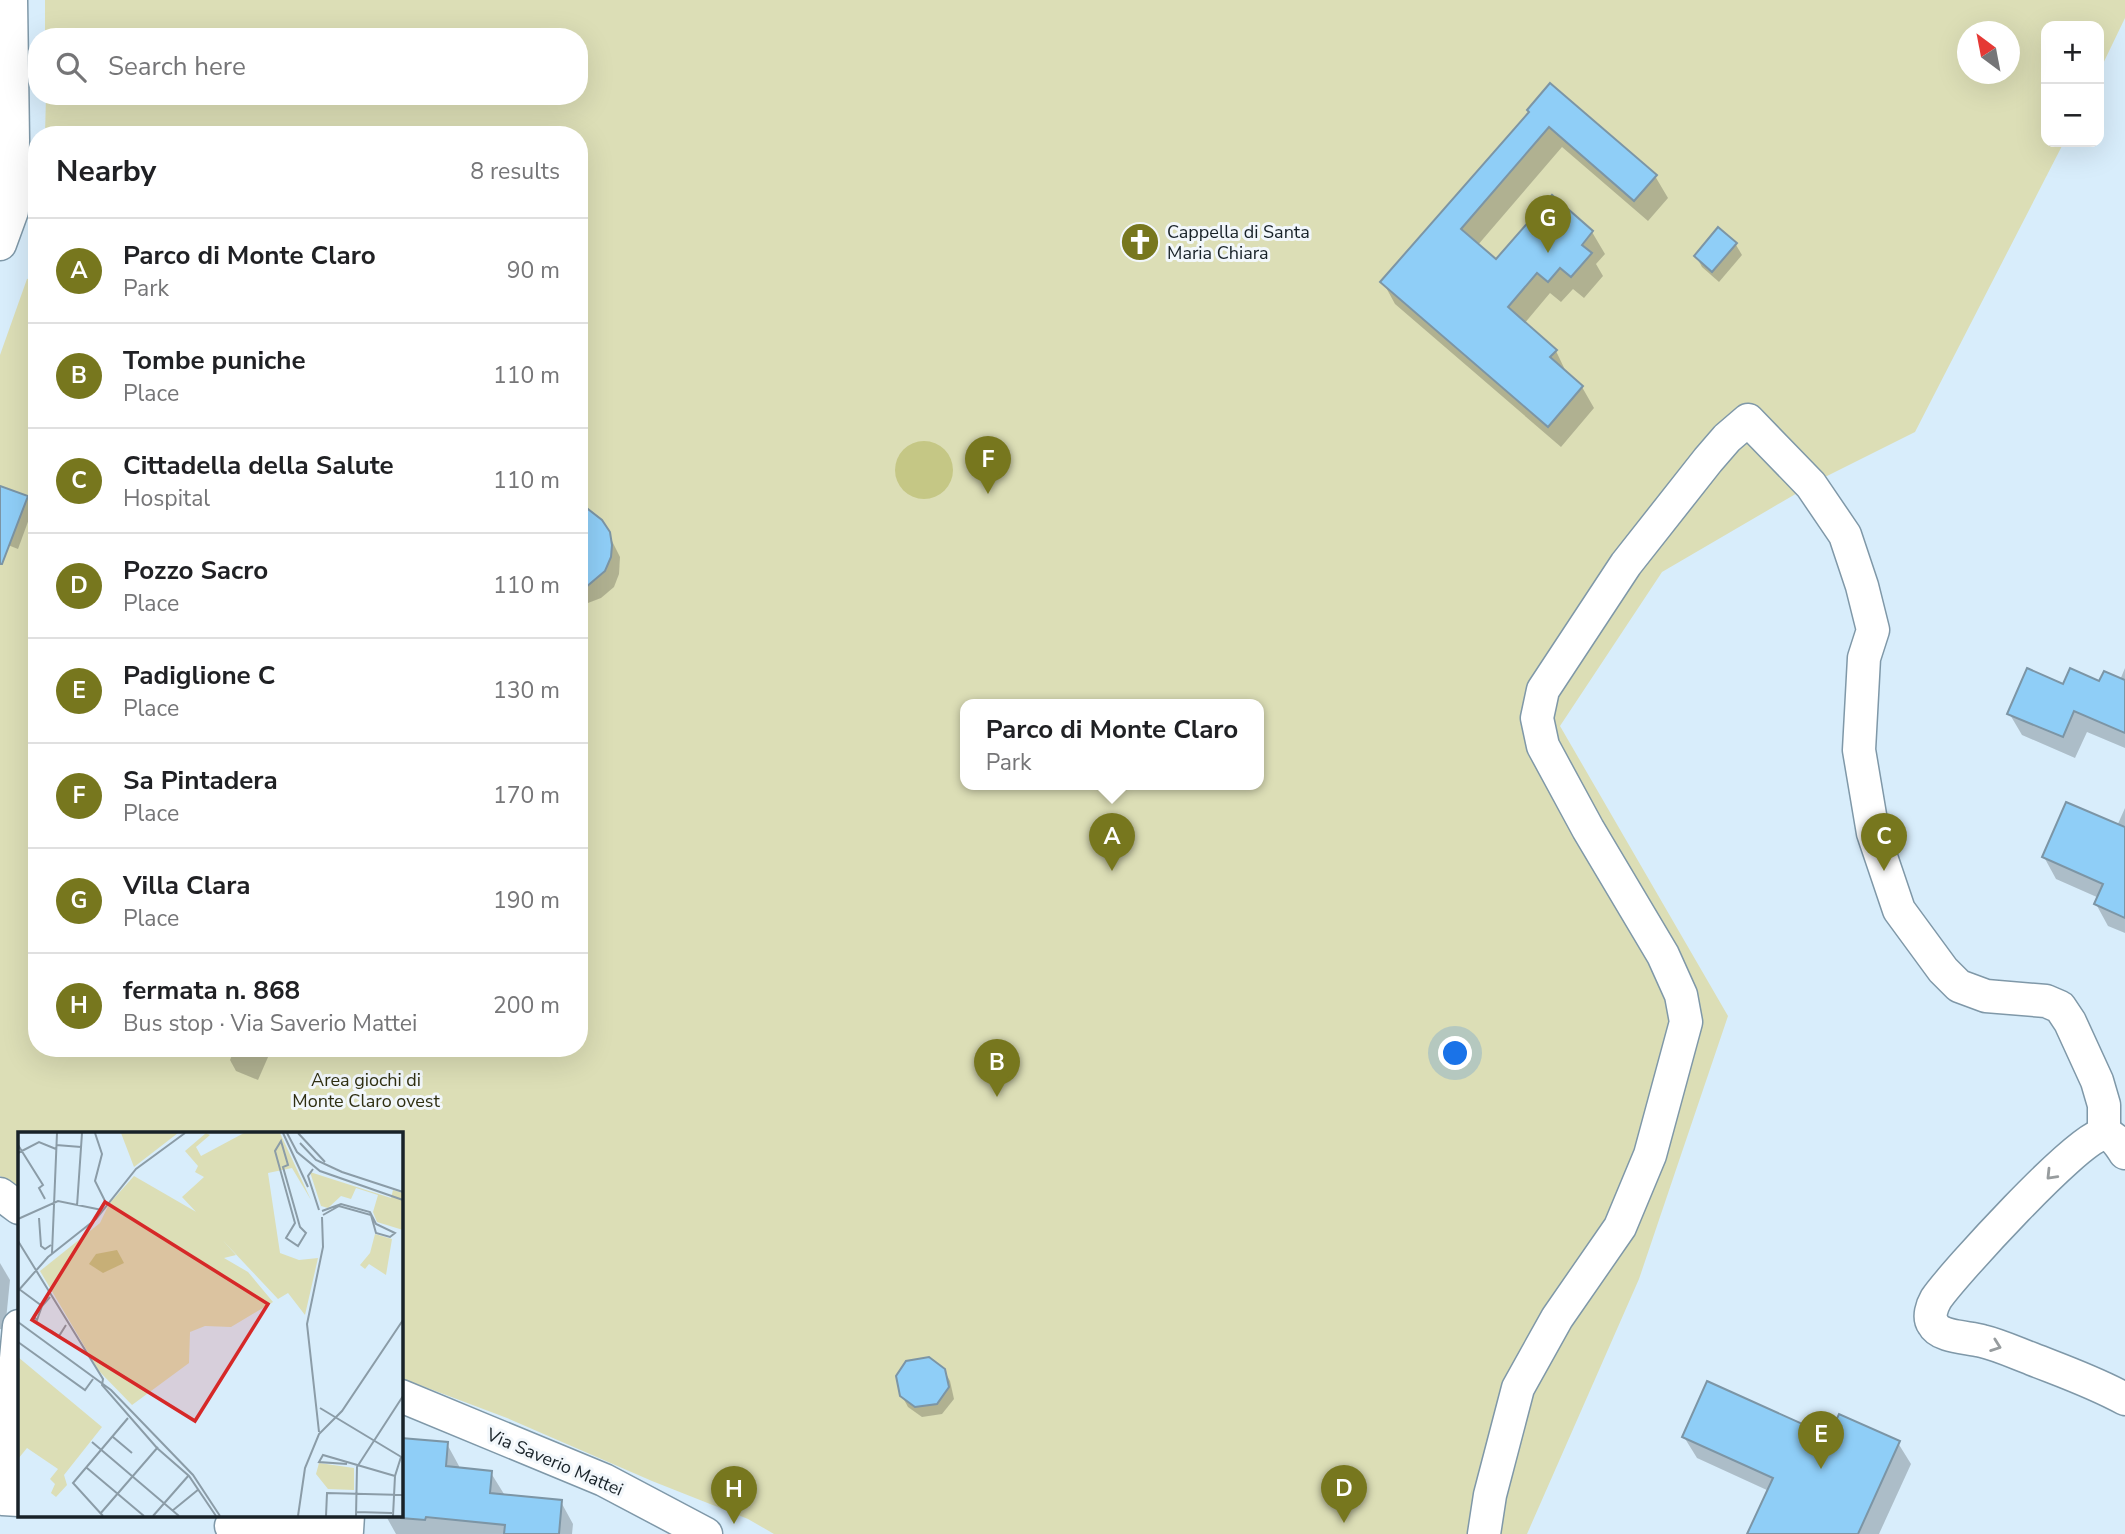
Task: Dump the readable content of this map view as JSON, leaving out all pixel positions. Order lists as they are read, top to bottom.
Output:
{
  "streets": {
    "street": ["Via Saverio Mattei"]
  },
  "parks": ["Area giochi di Monte Claro ovest"],
  "places": {
    "church": ["Cappella di Santa Maria Chiara"]
  },
  "north": "top left",
  "page": {
    "map_buttons": ["+", "−"],
    "search": "Search here",
    "heading": ["Nearby", "8 results"],
    "pins": [
      "G",
      "F",
      "A",
      "C",
      "B",
      "E",
      "D",
      "H"
    ],
    "list": [
      {
        "mark": "A",
        "name": "Parco di Monte Claro",
        "note": "Park",
        "value": "90 m"
      },
      {
        "mark": "B",
        "name": "Tombe puniche",
        "note": "Place",
        "value": "110 m"
      },
      {
        "mark": "C",
        "name": "Cittadella della Salute",
        "note": "Hospital",
        "value": "110 m"
      },
      {
        "mark": "D",
        "name": "Pozzo Sacro",
        "note": "Place",
        "value": "110 m"
      },
      {
        "mark": "E",
        "name": "Padiglione C",
        "note": "Place",
        "value": "130 m"
      },
      {
        "mark": "F",
        "name": "Sa Pintadera",
        "note": "Place",
        "value": "170 m"
      },
      {
        "mark": "G",
        "name": "Villa Clara",
        "note": "Place",
        "value": "190 m"
      },
      {
        "mark": "H",
        "name": "fermata n. 868",
        "note": "Bus stop · Via Saverio Mattei",
        "value": "200 m"
      }
    ],
    "popup": ["Parco di Monte Claro", "Park"]
  }
}
